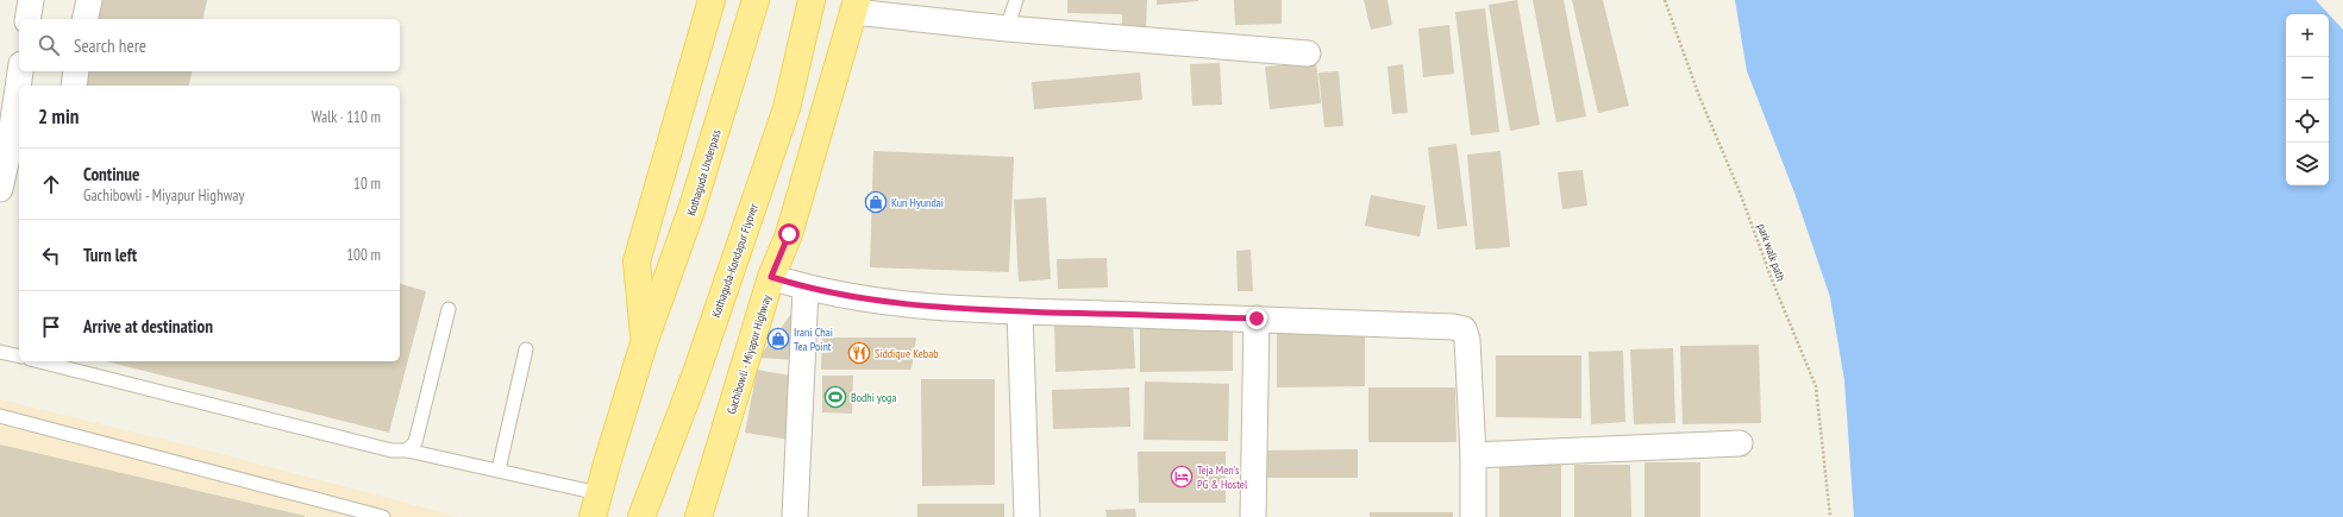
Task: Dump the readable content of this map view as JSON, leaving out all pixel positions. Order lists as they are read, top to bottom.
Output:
{
  "streets": {
    "main road": ["Kothaguda Underpass", "Kothaguda-Kondapur Flyover", "Gachibowli - Miyapur Highway"],
    "path": ["park walk path"]
  },
  "places": {
    "shop": ["Kun Hyundai", "Irani Chai Tea Point"],
    "restaurant": ["Siddique Kebab"],
    "sports": ["Bodhi yoga"],
    "hotel": ["Teja Men's PG & Hostel"]
  },
  "page": {
    "map_buttons": ["+", "−"],
    "search": "Search here",
    "heading": ["2 min", "Walk · 110 m"],
    "list": [
      ["Continue", "Gachibowli - Miyapur Highway", "10 m"],
      ["Turn left", "100 m"],
      "Arrive at destination"
    ]
  }
}
